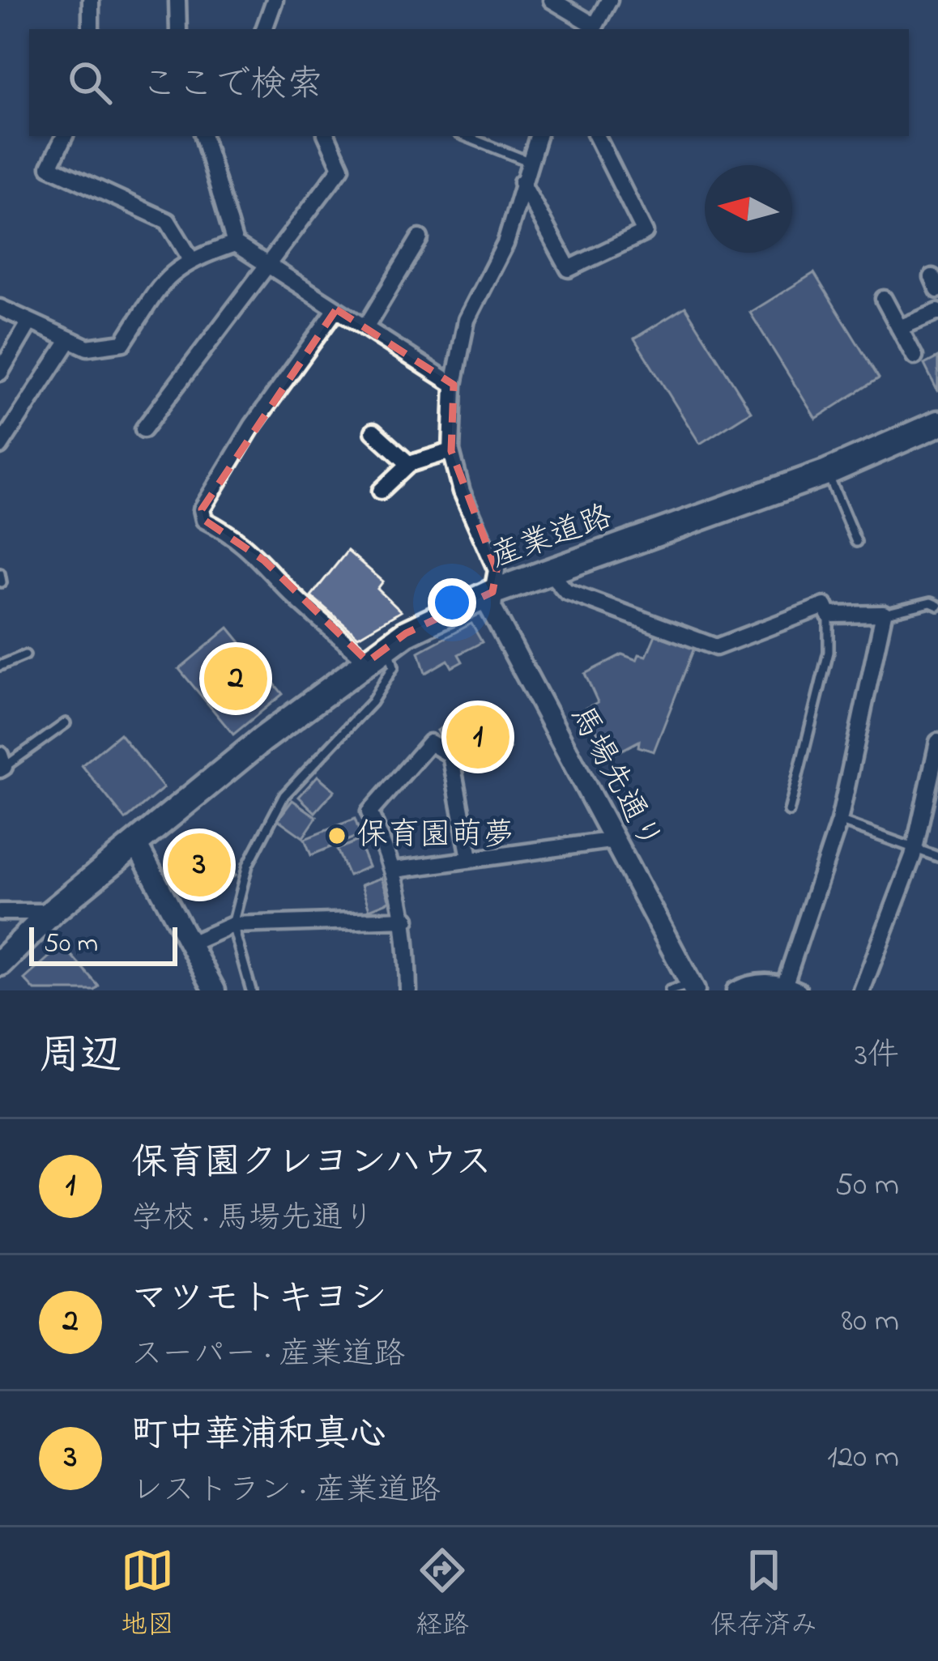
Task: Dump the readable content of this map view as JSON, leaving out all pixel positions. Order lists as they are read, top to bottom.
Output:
{
  "streets": {
    "main road": ["産業道路"],
    "street": ["馬場先通り"]
  },
  "crossings": [
    ["産業道路", "馬場先通り"]
  ],
  "places": ["保育園萌夢"],
  "scale_bar": "50 m",
  "north": "left",
  "page": {
    "search": "ここで検索",
    "pins": ["2", "1", "3"],
    "scale": "50 m",
    "heading": ["周辺", "3件"],
    "list": [
      {
        "mark": "1",
        "name": "保育園クレヨンハウス",
        "note": "学校 · 馬場先通り",
        "value": "50 m"
      },
      {
        "mark": "2",
        "name": "マツモトキヨシ",
        "note": "スーパー · 産業道路",
        "value": "80 m"
      },
      {
        "mark": "3",
        "name": "町中華浦和真心",
        "note": "レストラン · 産業道路",
        "value": "120 m"
      }
    ],
    "nav": ["地図", "経路", "保存済み"]
  }
}
